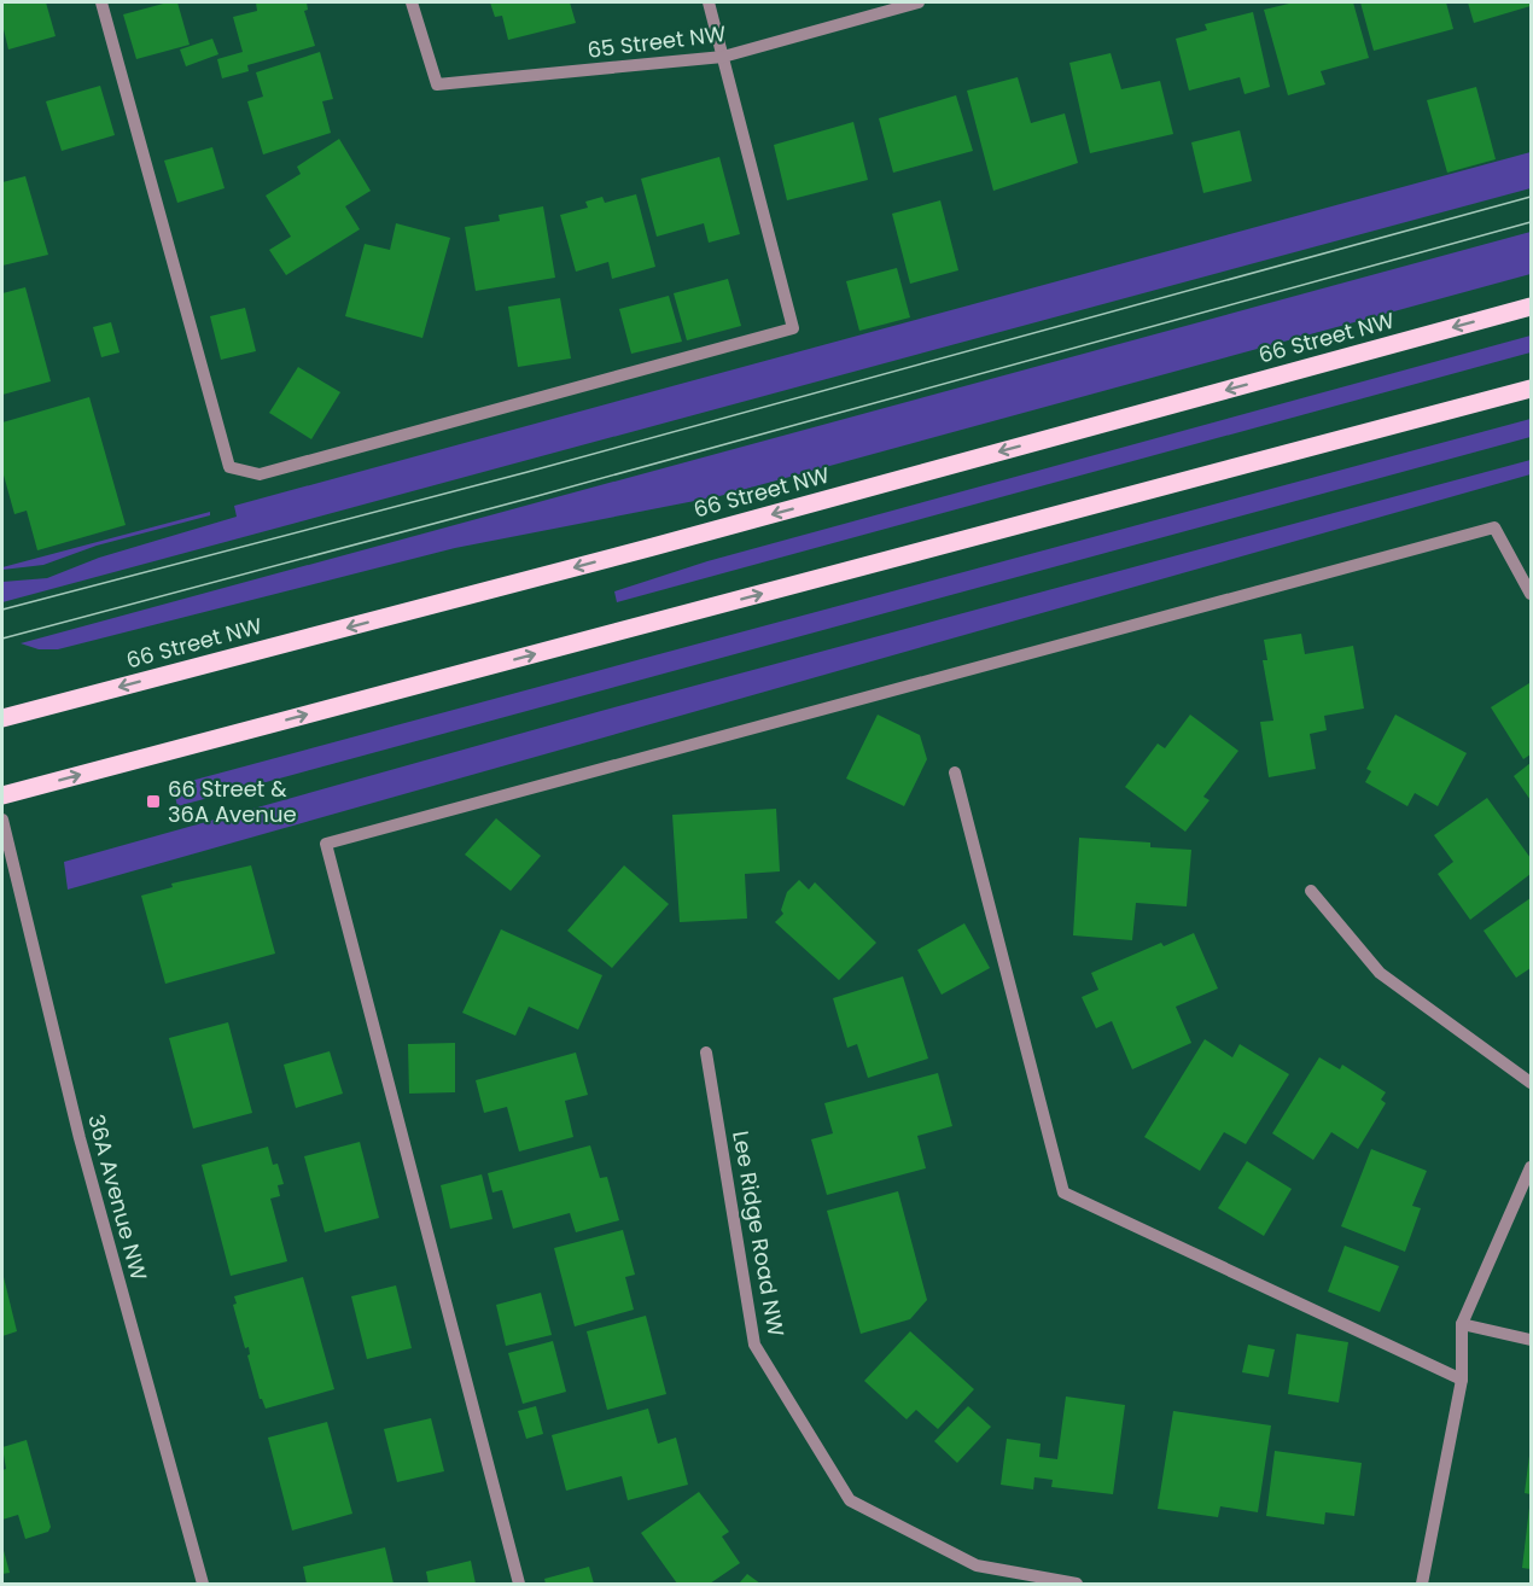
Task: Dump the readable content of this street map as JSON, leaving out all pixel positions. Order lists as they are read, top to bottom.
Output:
{
  "streets": {
    "main road": ["66 Street NW"],
    "street": ["65 Street NW", "36A Avenue NW", "Lee Ridge Road NW"]
  },
  "places": {
    "transit": ["66 Street & 36A Avenue"]
  }
}
